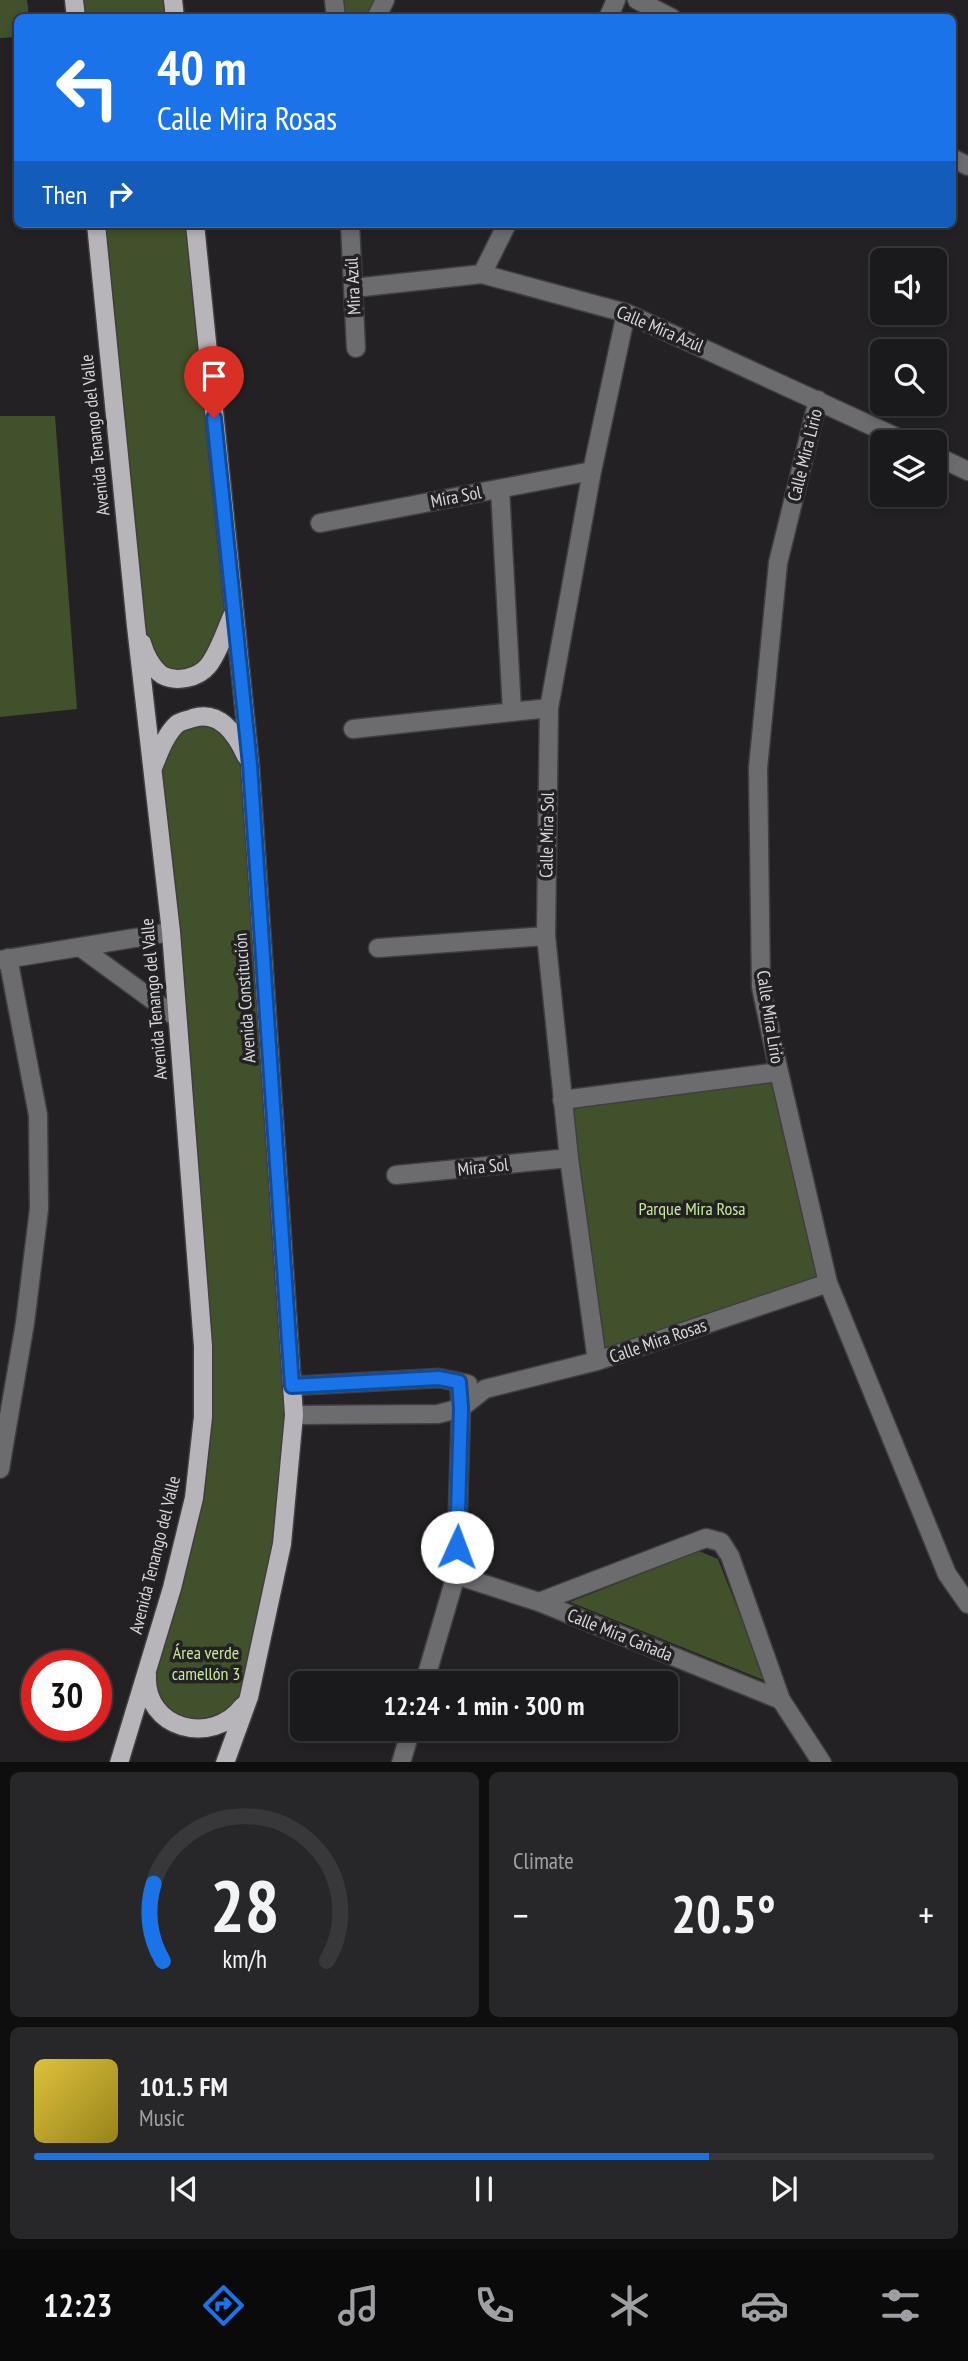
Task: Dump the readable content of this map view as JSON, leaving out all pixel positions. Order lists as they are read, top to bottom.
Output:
{
  "streets": {
    "main road": ["Avenida Tenango del Valle", "Avenida Constitución"],
    "street": [
      "Mira Azúl",
      "Calle Mira Azúl",
      "Calle Mira Lirio",
      "Mira Sol",
      "Calle Mira Sol",
      "Calle Mira Rosas",
      "Calle Mira Cañada"
    ]
  },
  "crossings": [
    ["Mira Azúl", "Calle Mira Azúl"],
    ["Calle Mira Azúl", "Calle Mira Lirio"],
    ["Calle Mira Azúl", "Calle Mira Sol"],
    ["Calle Mira Lirio", "Calle Mira Rosas"],
    ["Mira Sol", "Calle Mira Sol"],
    ["Calle Mira Sol", "Calle Mira Rosas"],
    ["Avenida Constitución", "Calle Mira Rosas"]
  ],
  "parks": ["Parque Mira Rosa", "Área verde camellón 3"],
  "page": {
    "turn": ["40 m", "Calle Mira Rosas"],
    "then": "Then",
    "limit": "30",
    "trip": "12:24 · 1 min · 300 m",
    "tile": "Climate",
    "heat": ["−", "20.5°", "+"],
    "song": ["101.5 FM", "Music"],
    "tabs": "12:23",
    "gauge": ["28", "km/h"]
  }
}
